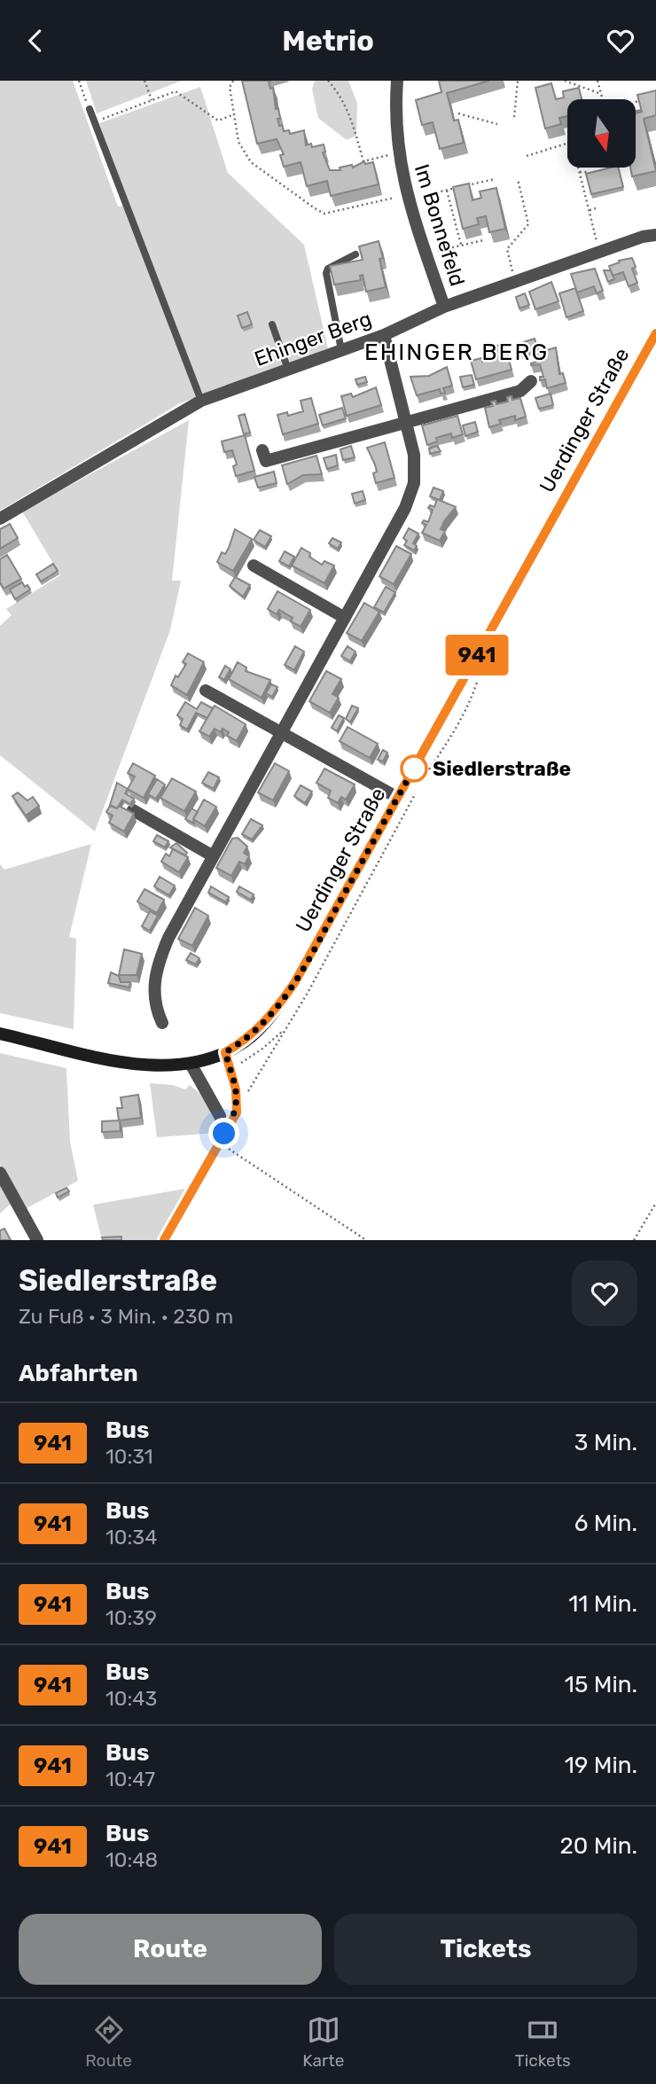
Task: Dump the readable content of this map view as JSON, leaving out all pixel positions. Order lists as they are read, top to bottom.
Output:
{
  "streets": {
    "main road": ["Uerdinger Straße"],
    "street": ["Im Bonnefeld", "Ehinger Berg"]
  },
  "crossings": [
    ["Im Bonnefeld", "Ehinger Berg"]
  ],
  "districts": ["EHINGER BERG"],
  "places": ["Siedlerstraße"],
  "lines": ["bus line 941"],
  "north": "bottom",
  "page": {
    "header": "Metrio",
    "on_map": "941",
    "heading": [
      ["Siedlerstraße", "Zu Fuß · 3 Min. · 230 m"],
      "Abfahrten"
    ],
    "list": [
      {
        "mark": "941",
        "name": "Bus",
        "note": "10:31",
        "value": "3 Min."
      },
      {
        "mark": "941",
        "name": "Bus",
        "note": "10:34",
        "value": "6 Min."
      },
      {
        "mark": "941",
        "name": "Bus",
        "note": "10:39",
        "value": "11 Min."
      },
      {
        "mark": "941",
        "name": "Bus",
        "note": "10:43",
        "value": "15 Min."
      },
      {
        "mark": "941",
        "name": "Bus",
        "note": "10:47",
        "value": "19 Min."
      },
      {
        "mark": "941",
        "name": "Bus",
        "note": "10:48",
        "value": "20 Min."
      }
    ],
    "buttons": ["Route", "Tickets"],
    "tabs": ["Route", "Karte", "Tickets"]
  }
}
